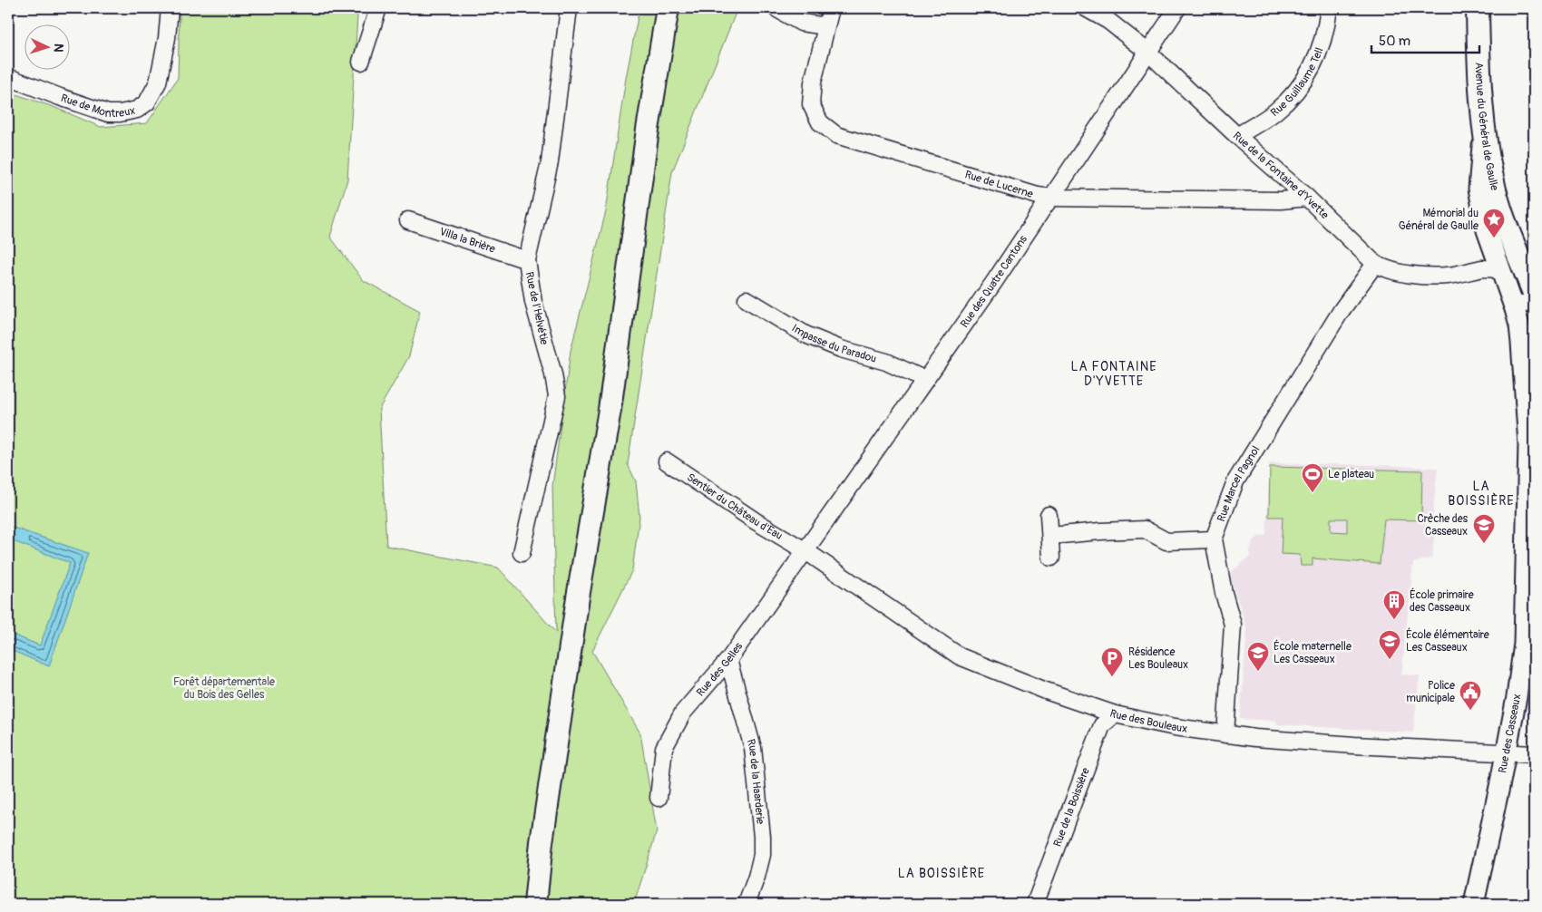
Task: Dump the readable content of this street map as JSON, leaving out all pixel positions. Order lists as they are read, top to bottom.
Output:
{
  "streets": {
    "main road": ["Avenue du Général de Gaulle"],
    "street": [
      "Rue Guillaume Tell",
      "Rue de Montreux",
      "Rue de la Fontaine d’Yvette",
      "Rue de Lucerne",
      "Villa la Brière",
      "Rue des Quatre Cantons",
      "Rue de l'Helvétie",
      "Impasse du Paradou",
      "Rue Marcel Pagnol",
      "Sentier du Château d'Eau",
      "Rue des Gelles",
      "Rue des Bouleaux",
      "Rue des Casseaux",
      "Rue de la Haarderie",
      "Rue de la Boissière"
    ]
  },
  "crossings": [
    ["Rue Guillaume Tell", "Rue de la Fontaine d’Yvette"],
    ["Avenue du Général de Gaulle", "Rue des Casseaux"],
    ["Rue de la Fontaine d’Yvette", "Rue de Lucerne"],
    ["Rue de la Fontaine d’Yvette", "Rue des Quatre Cantons"],
    ["Rue de la Fontaine d’Yvette", "Rue Marcel Pagnol"],
    ["Rue de la Fontaine d’Yvette", "Rue des Casseaux"],
    ["Rue de Lucerne", "Rue des Quatre Cantons"],
    ["Villa la Brière", "Rue de l'Helvétie"],
    ["Rue des Quatre Cantons", "Impasse du Paradou"],
    ["Rue des Quatre Cantons", "Sentier du Château d'Eau"],
    ["Rue des Quatre Cantons", "Rue des Gelles"],
    ["Rue des Quatre Cantons", "Rue des Bouleaux"],
    ["Sentier du Château d'Eau", "Rue des Gelles"],
    ["Sentier du Château d'Eau", "Rue des Bouleaux"],
    ["Rue des Gelles", "Rue des Bouleaux"],
    ["Rue des Gelles", "Rue de la Haarderie"],
    ["Rue des Bouleaux", "Rue des Casseaux"],
    ["Rue des Bouleaux", "Rue de la Boissière"]
  ],
  "districts": ["LA FONTAINE D'YVETTE", "LA BOISSIÈRE", "LA BOISSIÈRE"],
  "parks": ["Forêt départementale du Bois des Gelles"],
  "places": {
    "place": ["Mémorial du Général de Gaulle"],
    "sports": ["Le plateau"],
    "school or university": ["Crèche des Casseaux", "École élémentaire Les Casseaux", "École maternelle Les Casseaux"],
    "building": ["École primaire des Casseaux"],
    "parking": ["Résidence Les Bouleaux"],
    "public building": ["Police municipale"]
  },
  "scale_bar": "50 m",
  "north": "right"
}
